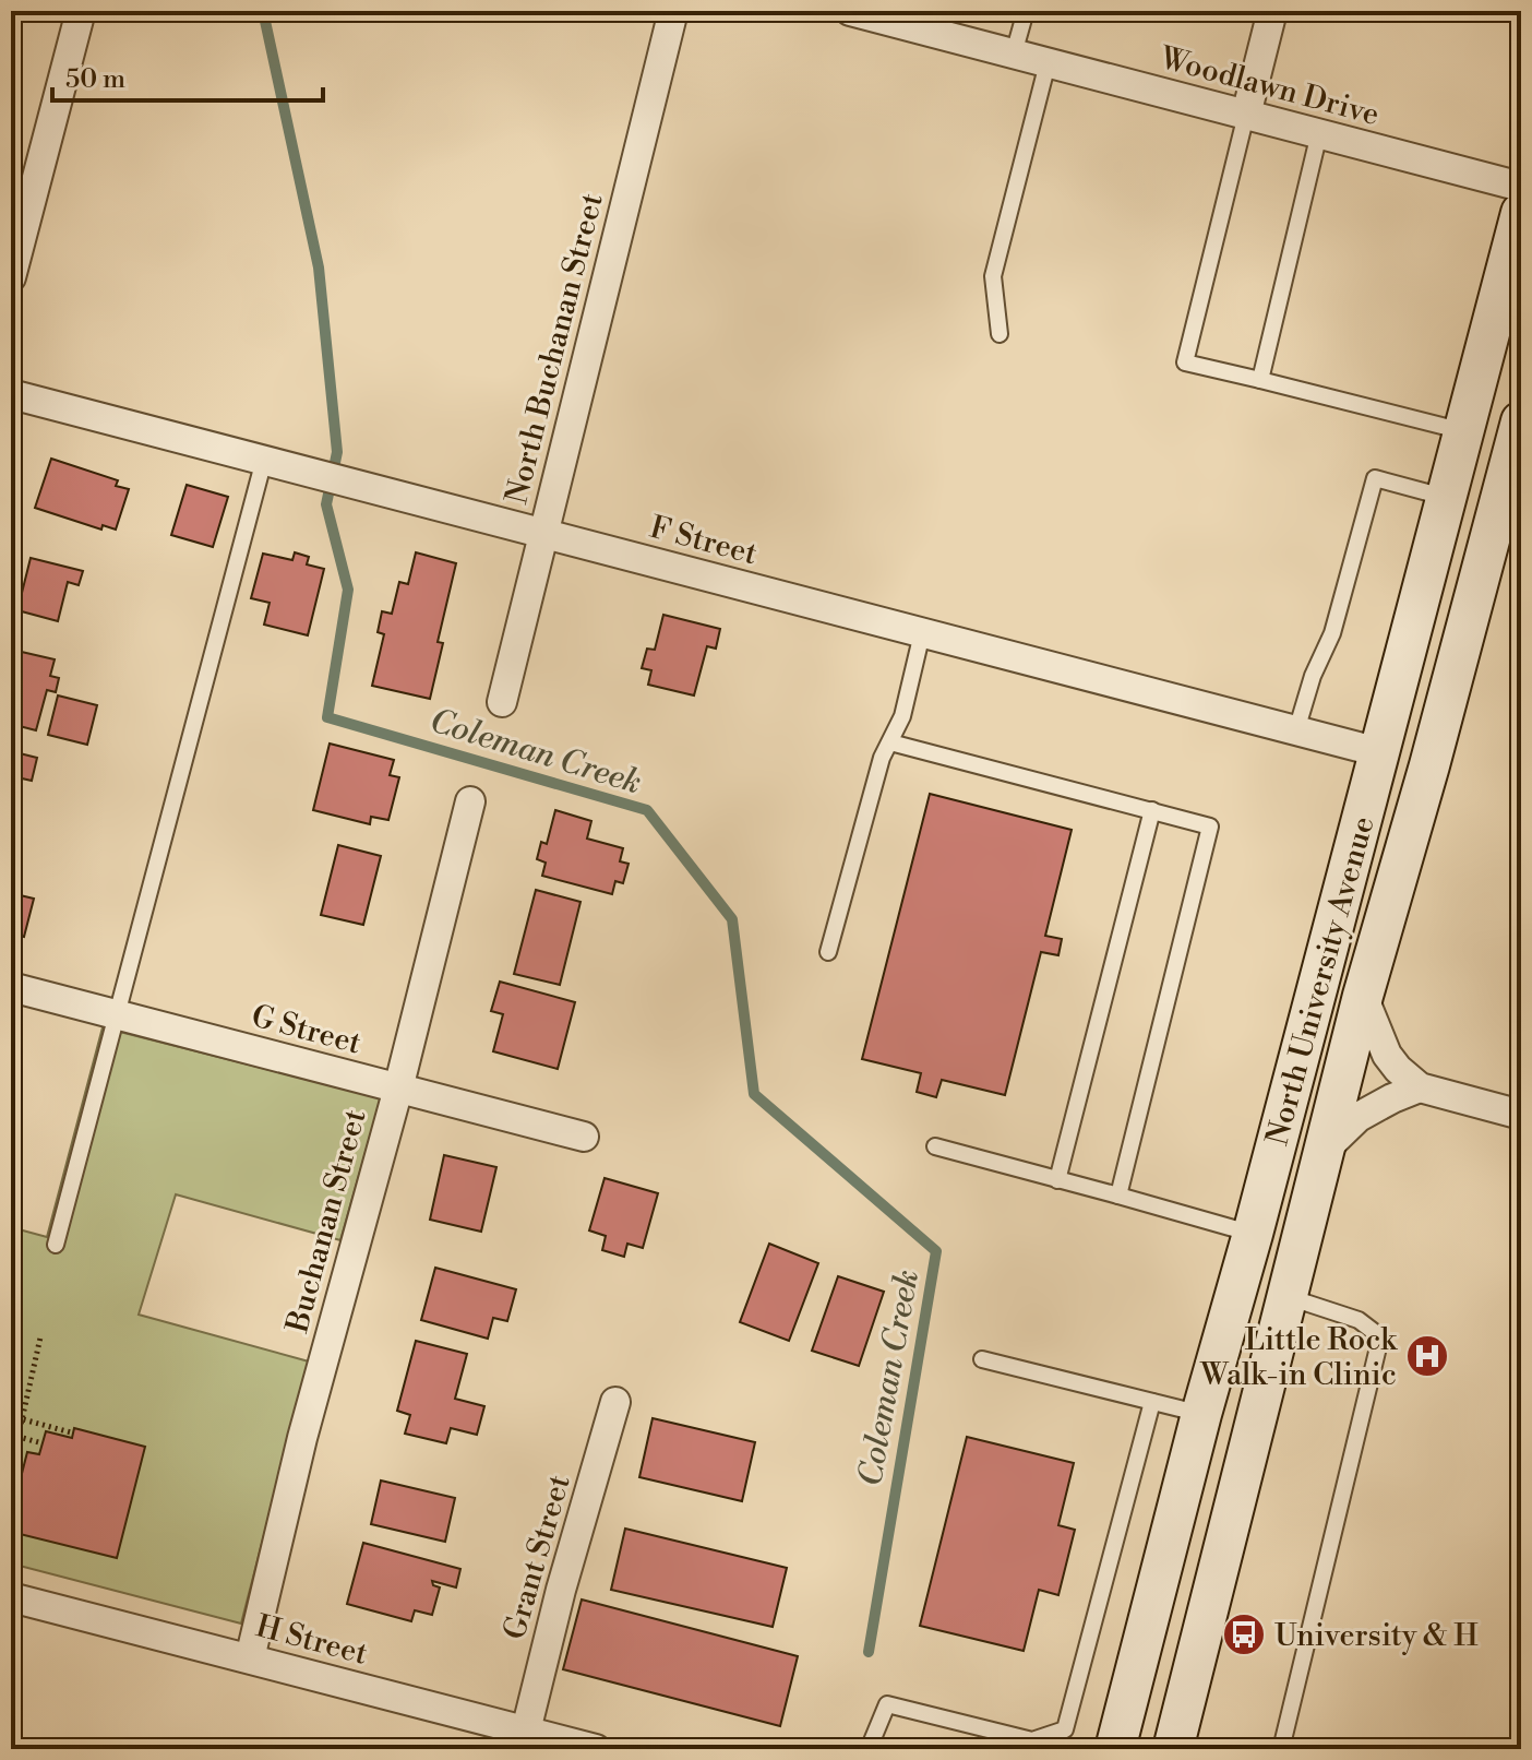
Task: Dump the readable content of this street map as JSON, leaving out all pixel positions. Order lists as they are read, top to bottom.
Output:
{
  "streets": {
    "main road": ["North University Avenue"],
    "street": [
      "Woodlawn Drive",
      "North Buchanan Street",
      "F Street",
      "G Street",
      "Buchanan Street",
      "Grant Street",
      "H Street"
    ]
  },
  "crossings": [
    ["North Buchanan Street", "F Street"],
    ["F Street", "North University Avenue"],
    ["G Street", "Buchanan Street"],
    ["Buchanan Street", "H Street"],
    ["Grant Street", "H Street"]
  ],
  "water": ["Coleman Creek"],
  "places": {
    "hospital": ["Little Rock Walk-in Clinic"],
    "bus stop": ["University & H"]
  },
  "scale_bar": "50 m"
}
